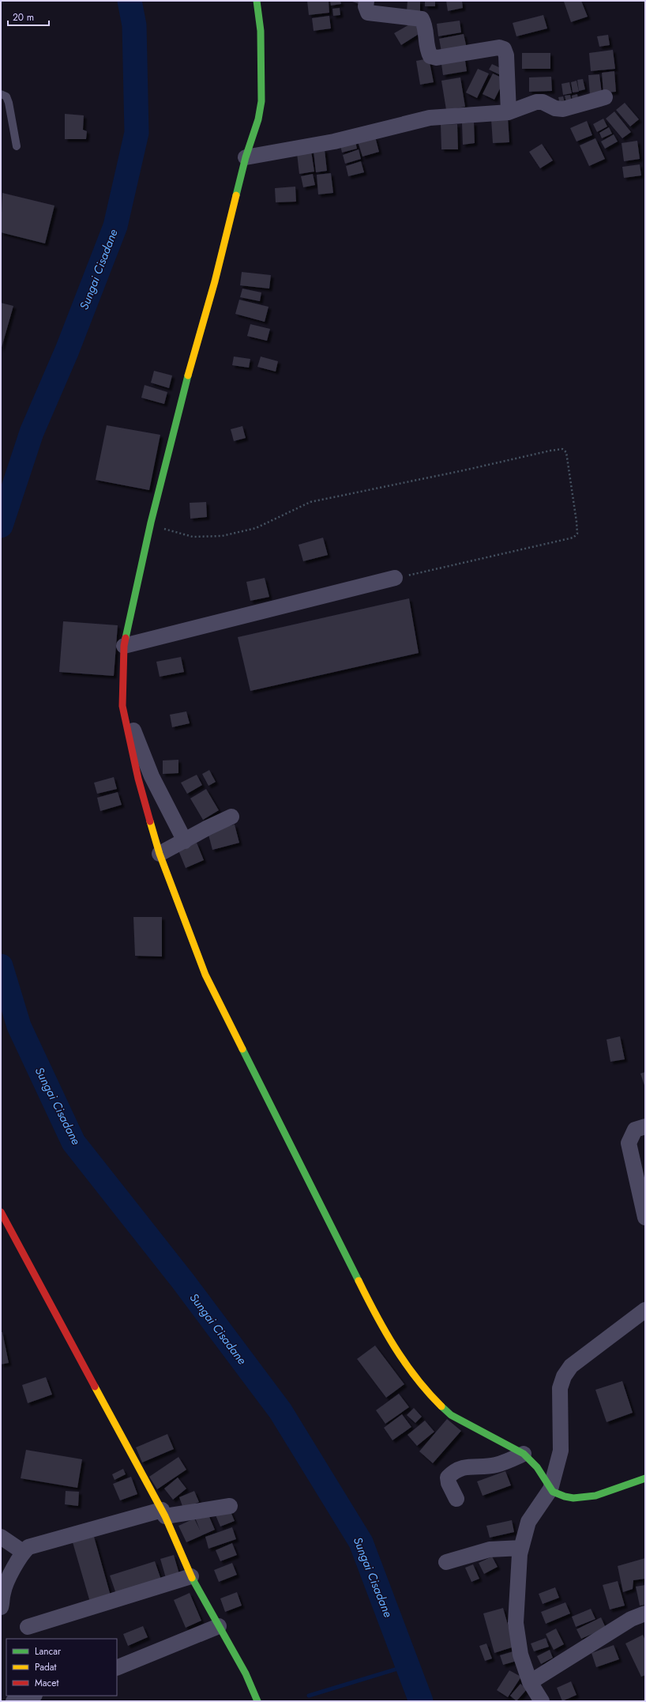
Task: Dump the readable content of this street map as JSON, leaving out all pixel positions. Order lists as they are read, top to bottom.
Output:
{
  "water": ["Sungai Cisadane"],
  "legend": ["Lancar", "Padat", "Macet"],
  "scale_bar": "20 m"
}
